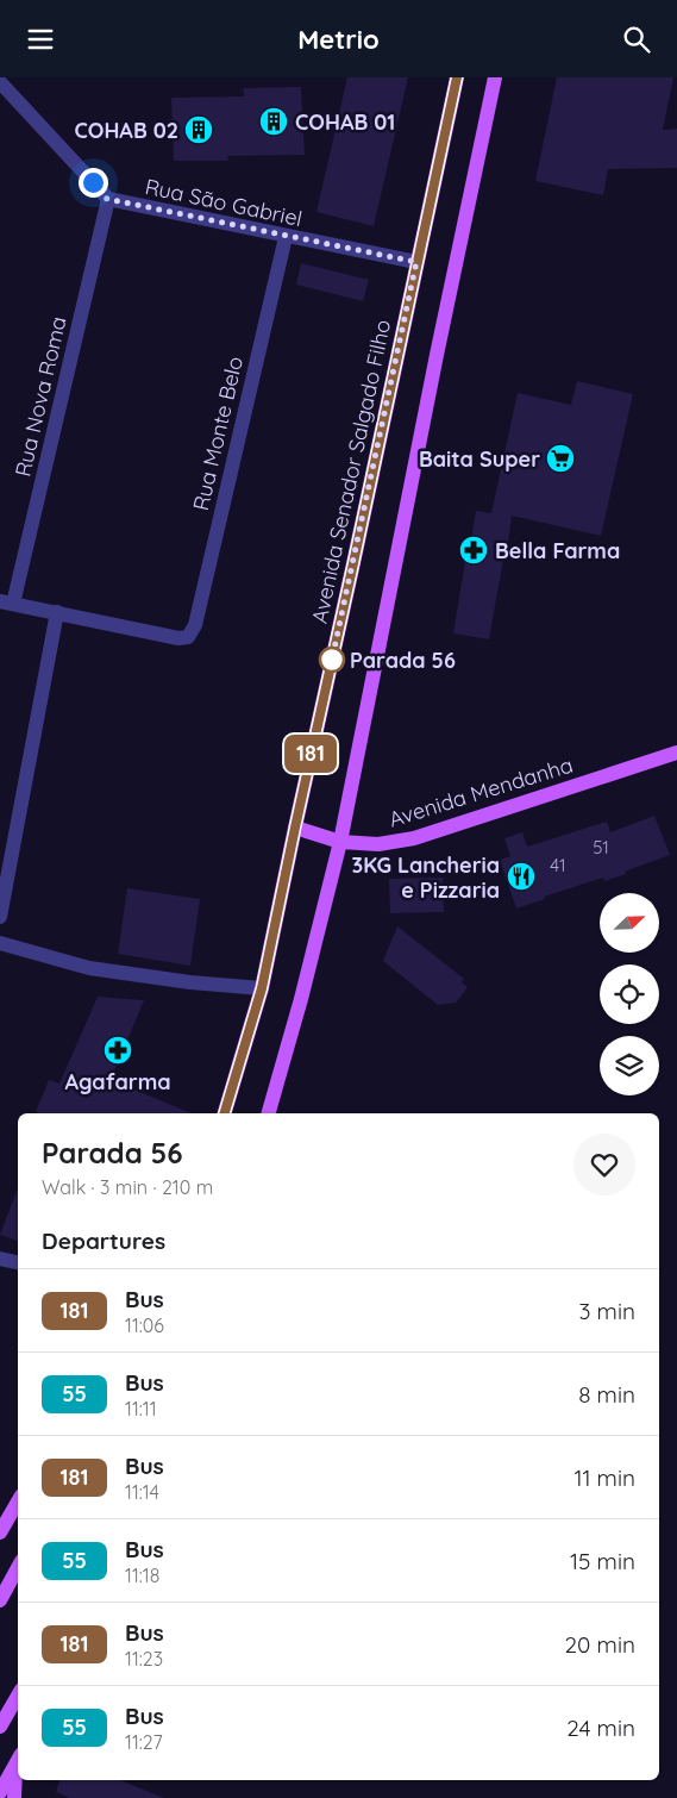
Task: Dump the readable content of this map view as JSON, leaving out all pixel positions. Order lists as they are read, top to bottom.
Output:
{
  "streets": {
    "main road": ["Avenida Senador Salgado Filho", "Avenida Mendanha"],
    "street": ["Rua São Gabriel", "Rua Nova Roma", "Rua Monte Belo"]
  },
  "crossings": [
    ["Rua São Gabriel", "Rua Nova Roma"],
    ["Rua São Gabriel", "Rua Monte Belo"],
    ["Rua São Gabriel", "Avenida Senador Salgado Filho"],
    ["Avenida Senador Salgado Filho", "Avenida Mendanha"]
  ],
  "places": {
    "building": ["COHAB 01", "COHAB 02"],
    "supermarket": ["Baita Super"],
    "pharmacy": ["Bella Farma", "Agafarma"],
    "other": ["Parada 56"],
    "restaurant": ["3KG Lancheria e Pizzaria"]
  },
  "lines": ["bus line 181"],
  "house_numbers": ["51", "41"],
  "north": "top right",
  "page": {
    "header": "Metrio",
    "on_map": "181",
    "heading": [
      ["Parada 56", "Walk · 3 min · 210 m"],
      "Departures"
    ],
    "list": [
      {
        "mark": "181",
        "name": "Bus",
        "note": "11:06",
        "value": "3 min"
      },
      {
        "mark": "55",
        "name": "Bus",
        "note": "11:11",
        "value": "8 min"
      },
      {
        "mark": "181",
        "name": "Bus",
        "note": "11:14",
        "value": "11 min"
      },
      {
        "mark": "55",
        "name": "Bus",
        "note": "11:18",
        "value": "15 min"
      },
      {
        "mark": "181",
        "name": "Bus",
        "note": "11:23",
        "value": "20 min"
      },
      {
        "mark": "55",
        "name": "Bus",
        "note": "11:27",
        "value": "24 min"
      }
    ]
  }
}
